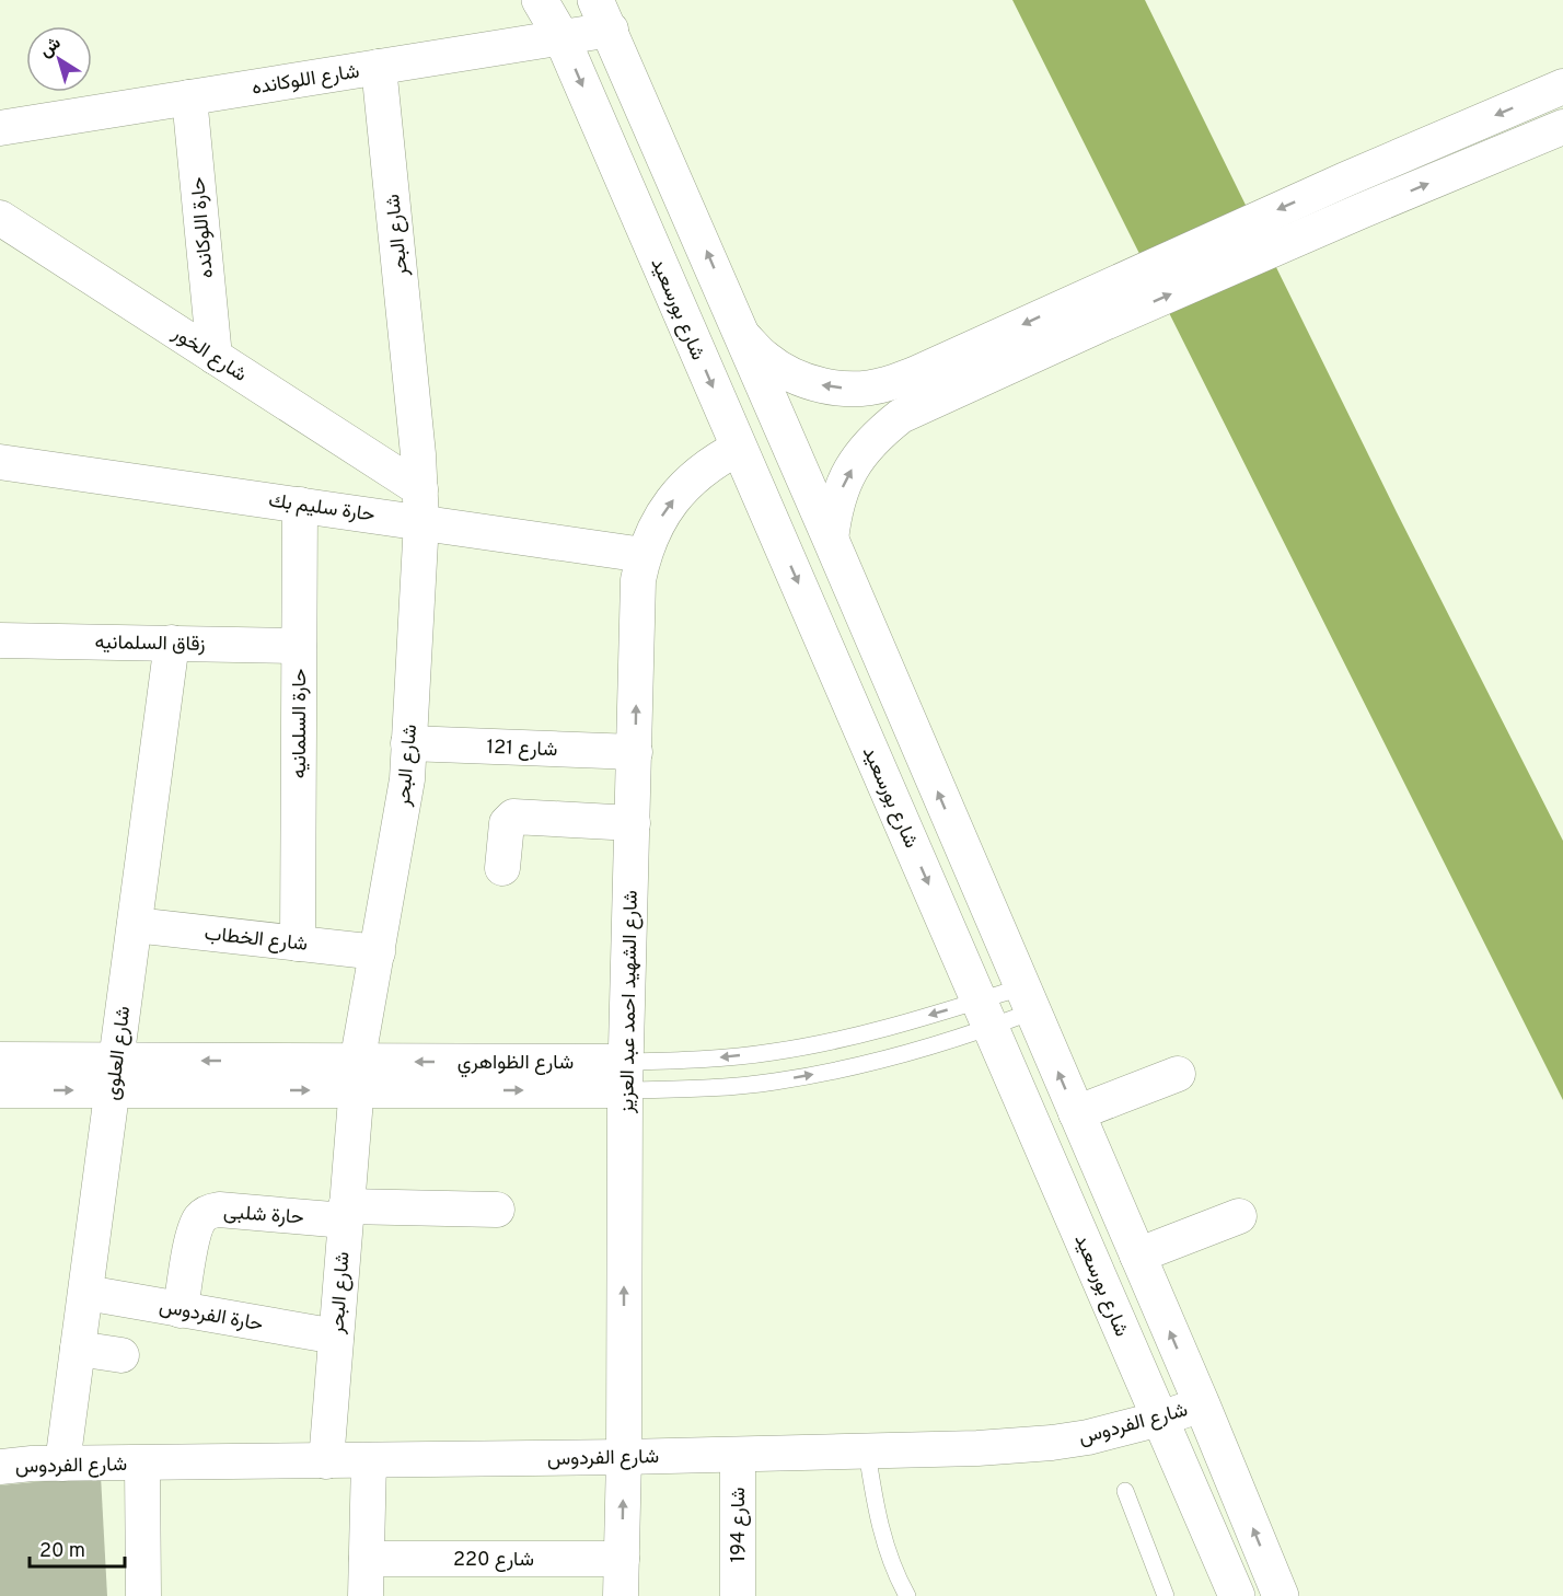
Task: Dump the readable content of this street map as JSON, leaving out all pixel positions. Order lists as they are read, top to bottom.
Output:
{
  "streets": {
    "main road": ["شارع بورسعيد"],
    "street": [
      "شارع اللوكانده",
      "حارة اللوكانده",
      "شارع البحر",
      "شارع الخور",
      "حارة سليم بك",
      "زقاق السلمانيه",
      "حارة السلمانيه",
      "شارع 121",
      "شارع الخطاب",
      "شارع الشهيد احمد عبد العزيز",
      "شارع العلوى",
      "شارع الظواهري",
      "حارة شلبى",
      "حارة الفردوس",
      "شارع الفردوس",
      "شارع 194",
      "شارع 220"
    ]
  },
  "crossings": [
    ["شارع اللوكانده", "حارة اللوكانده"],
    ["شارع اللوكانده", "شارع البحر"],
    ["شارع اللوكانده", "شارع بورسعيد"],
    ["حارة اللوكانده", "شارع الخور"],
    ["شارع البحر", "شارع الخور"],
    ["شارع البحر", "حارة سليم بك"],
    ["شارع البحر", "شارع 121"],
    ["شارع البحر", "شارع الخطاب"],
    ["شارع البحر", "شارع الظواهري"],
    ["شارع البحر", "حارة شلبى"],
    ["شارع البحر", "حارة الفردوس"],
    ["شارع البحر", "شارع الفردوس"],
    ["شارع بورسعيد", "شارع الشهيد احمد عبد العزيز"],
    ["شارع بورسعيد", "شارع الظواهري"],
    ["شارع بورسعيد", "شارع الفردوس"],
    ["شارع الخور", "حارة سليم بك"],
    ["حارة سليم بك", "حارة السلمانيه"],
    ["حارة سليم بك", "شارع الشهيد احمد عبد العزيز"],
    ["زقاق السلمانيه", "حارة السلمانيه"],
    ["زقاق السلمانيه", "شارع العلوى"],
    ["حارة السلمانيه", "شارع الخطاب"],
    ["شارع 121", "شارع الشهيد احمد عبد العزيز"],
    ["شارع الخطاب", "شارع العلوى"],
    ["شارع الشهيد احمد عبد العزيز", "شارع الظواهري"],
    ["شارع الشهيد احمد عبد العزيز", "شارع الفردوس"],
    ["شارع الشهيد احمد عبد العزيز", "شارع 220"],
    ["شارع العلوى", "شارع الظواهري"],
    ["شارع العلوى", "حارة الفردوس"],
    ["شارع العلوى", "شارع الفردوس"],
    ["حارة شلبى", "حارة الفردوس"],
    ["شارع الفردوس", "شارع 194"]
  ],
  "one_way": ["شارع الشهيد احمد عبد العزيز"],
  "scale_bar": "20 m",
  "north": "top left"
}
